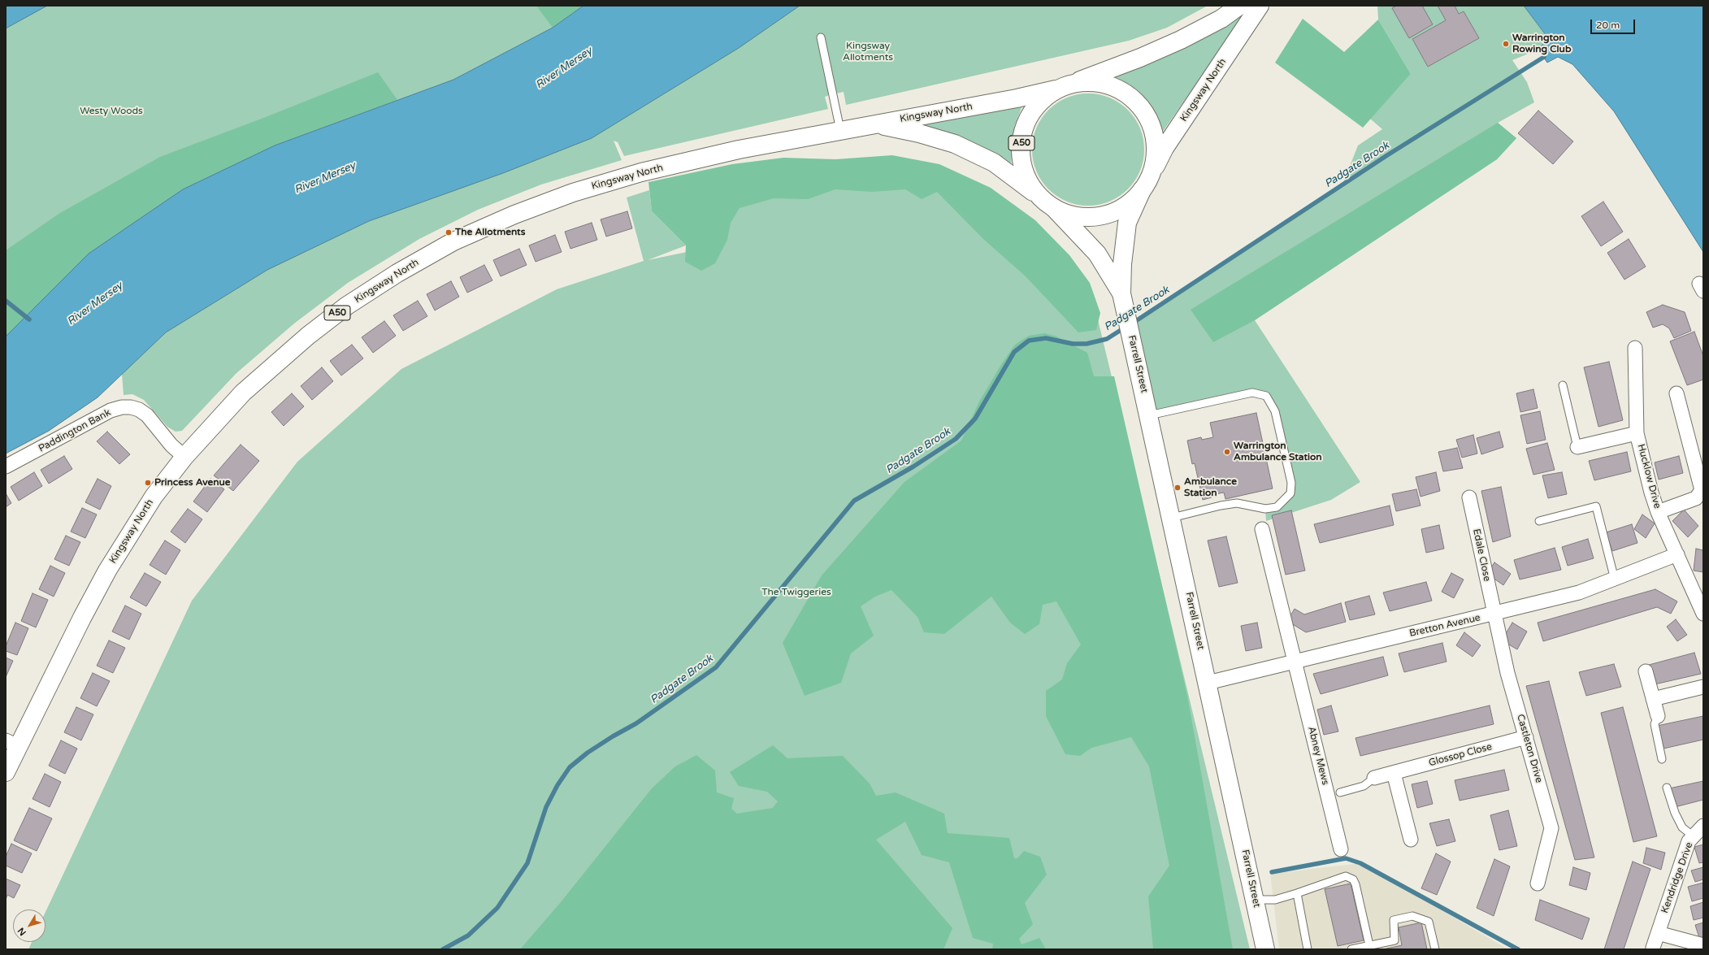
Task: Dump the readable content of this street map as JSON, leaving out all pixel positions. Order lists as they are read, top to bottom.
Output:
{
  "streets": {
    "main road": ["Kingsway North", "A50", "Farrell Street"],
    "street": [
      "Paddington Bank",
      "Hucklow Drive",
      "Edale Close",
      "Bretton Avenue",
      "Castleton Drive",
      "Glossop Close",
      "Abney Mews",
      "Kendridge Drive"
    ]
  },
  "crossings": [
    ["Kingsway North", "A50"],
    ["Kingsway North", "Farrell Street"],
    ["Kingsway North", "Paddington Bank"],
    ["A50", "Farrell Street"],
    ["Farrell Street", "Bretton Avenue"],
    ["Hucklow Drive", "Bretton Avenue"],
    ["Edale Close", "Bretton Avenue"],
    ["Edale Close", "Castleton Drive"],
    ["Bretton Avenue", "Castleton Drive"],
    ["Bretton Avenue", "Abney Mews"],
    ["Castleton Drive", "Glossop Close"]
  ],
  "water": ["River Mersey", "Padgate Brook"],
  "parks": ["Kingsway Allotments", "Westy Woods", "The Twiggeries"],
  "places": [
    "Warrington Rowing Club",
    "The Allotments",
    "Warrington Ambulance Station",
    "Princess Avenue",
    "Ambulance Station"
  ],
  "scale_bar": "20 m",
  "north": "bottom left"
}
